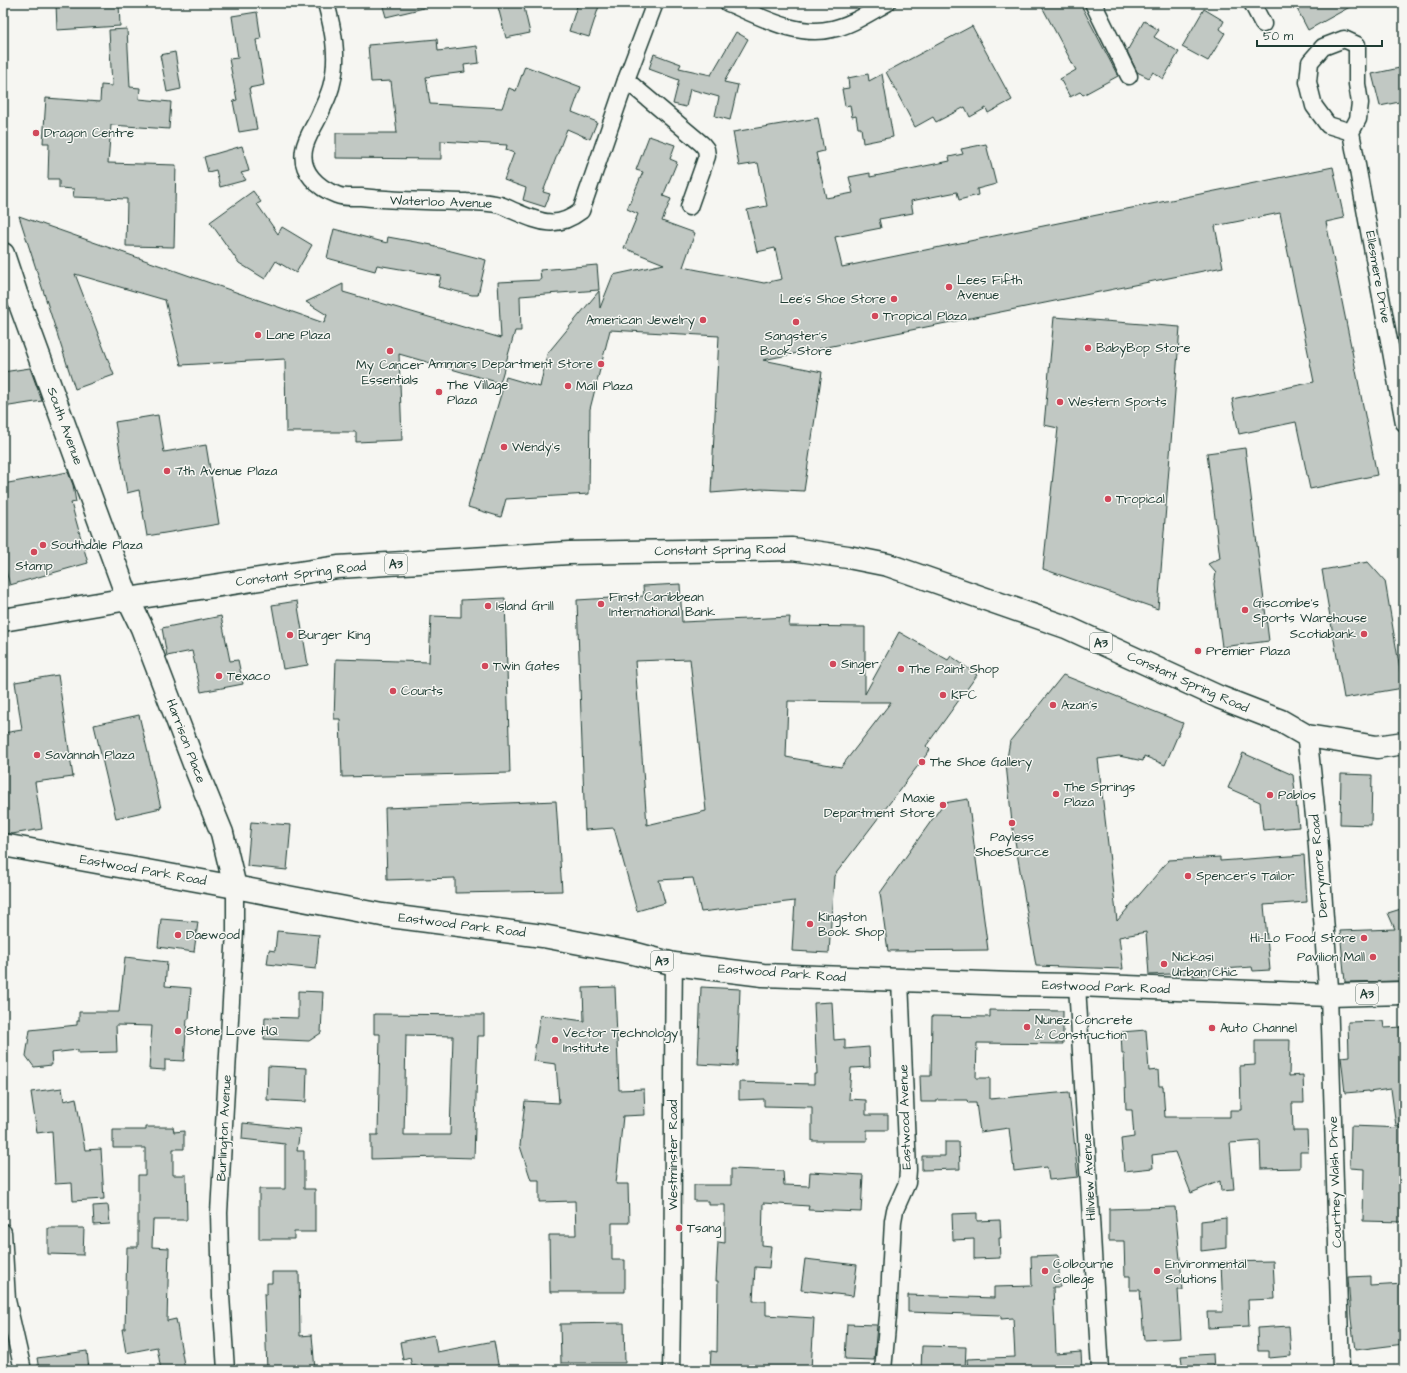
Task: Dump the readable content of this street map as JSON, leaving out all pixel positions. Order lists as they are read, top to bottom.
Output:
{
  "streets": {
    "main road": [
      "South Avenue",
      "Constant Spring Road",
      "A3",
      "Harrison Place",
      "Eastwood Park Road"
    ],
    "street": [
      "Waterloo Avenue",
      "Ellesmere Drive",
      "Derrymore Road",
      "Eastwood Avenue",
      "Burlington Avenue",
      "Westminster Road",
      "Hillview Avenue",
      "Courtney Walsh Drive"
    ]
  },
  "crossings": [
    ["South Avenue", "Constant Spring Road"],
    ["South Avenue", "Harrison Place"],
    ["Constant Spring Road", "Harrison Place"],
    ["Constant Spring Road", "Derrymore Road"],
    ["Harrison Place", "Eastwood Park Road"],
    ["Harrison Place", "Burlington Avenue"],
    ["Derrymore Road", "Eastwood Park Road"],
    ["Derrymore Road", "Courtney Walsh Drive"],
    ["Eastwood Park Road", "Eastwood Avenue"],
    ["Eastwood Park Road", "Burlington Avenue"],
    ["Eastwood Park Road", "Westminster Road"],
    ["Eastwood Park Road", "Hillview Avenue"],
    ["Eastwood Park Road", "Courtney Walsh Drive"]
  ],
  "places": [
    "Dragon Centre",
    "Lees Fifth Avenue",
    "Lee’s Shoe Store",
    "Tropical Plaza",
    "American Jewelry",
    "Sangster's Book Store",
    "Lane Plaza",
    "BabyBop Store",
    "My Cancer Essentials",
    "Ammars Department Store",
    "Mall Plaza",
    "The Village Plaza",
    "Western Sports",
    "Wendy's",
    "7th Avenue Plaza",
    "Tropical",
    "Southdale Plaza",
    "Stamp",
    "First Caribbean International Bank",
    "Island Grill",
    "Giscombe's Sports Warehouse",
    "Scotiabank",
    "Burger King",
    "Premier Plaza",
    "Singer",
    "Twin Gates",
    "The Paint Shop",
    "Texaco",
    "Courts",
    "KFC",
    "Azan's",
    "Savannah Plaza",
    "The Shoe Gallery",
    "The Springs Plaza",
    "Pablos",
    "Maxie Department Store",
    "Payless ShoeSource",
    "Spencer's Tailor",
    "Kingston Book Shop",
    "Daewood",
    "Hi-Lo Food Store",
    "Pavilion Mall",
    "Nickasi Urban Chic",
    "Nunez Concrete & Construction",
    "Auto Channel",
    "Stone Love HQ",
    "Vector Technology Institute",
    "Tsang",
    "Colbourne College",
    "Environmental Solutions"
  ],
  "scale_bar": "50 m"
}
